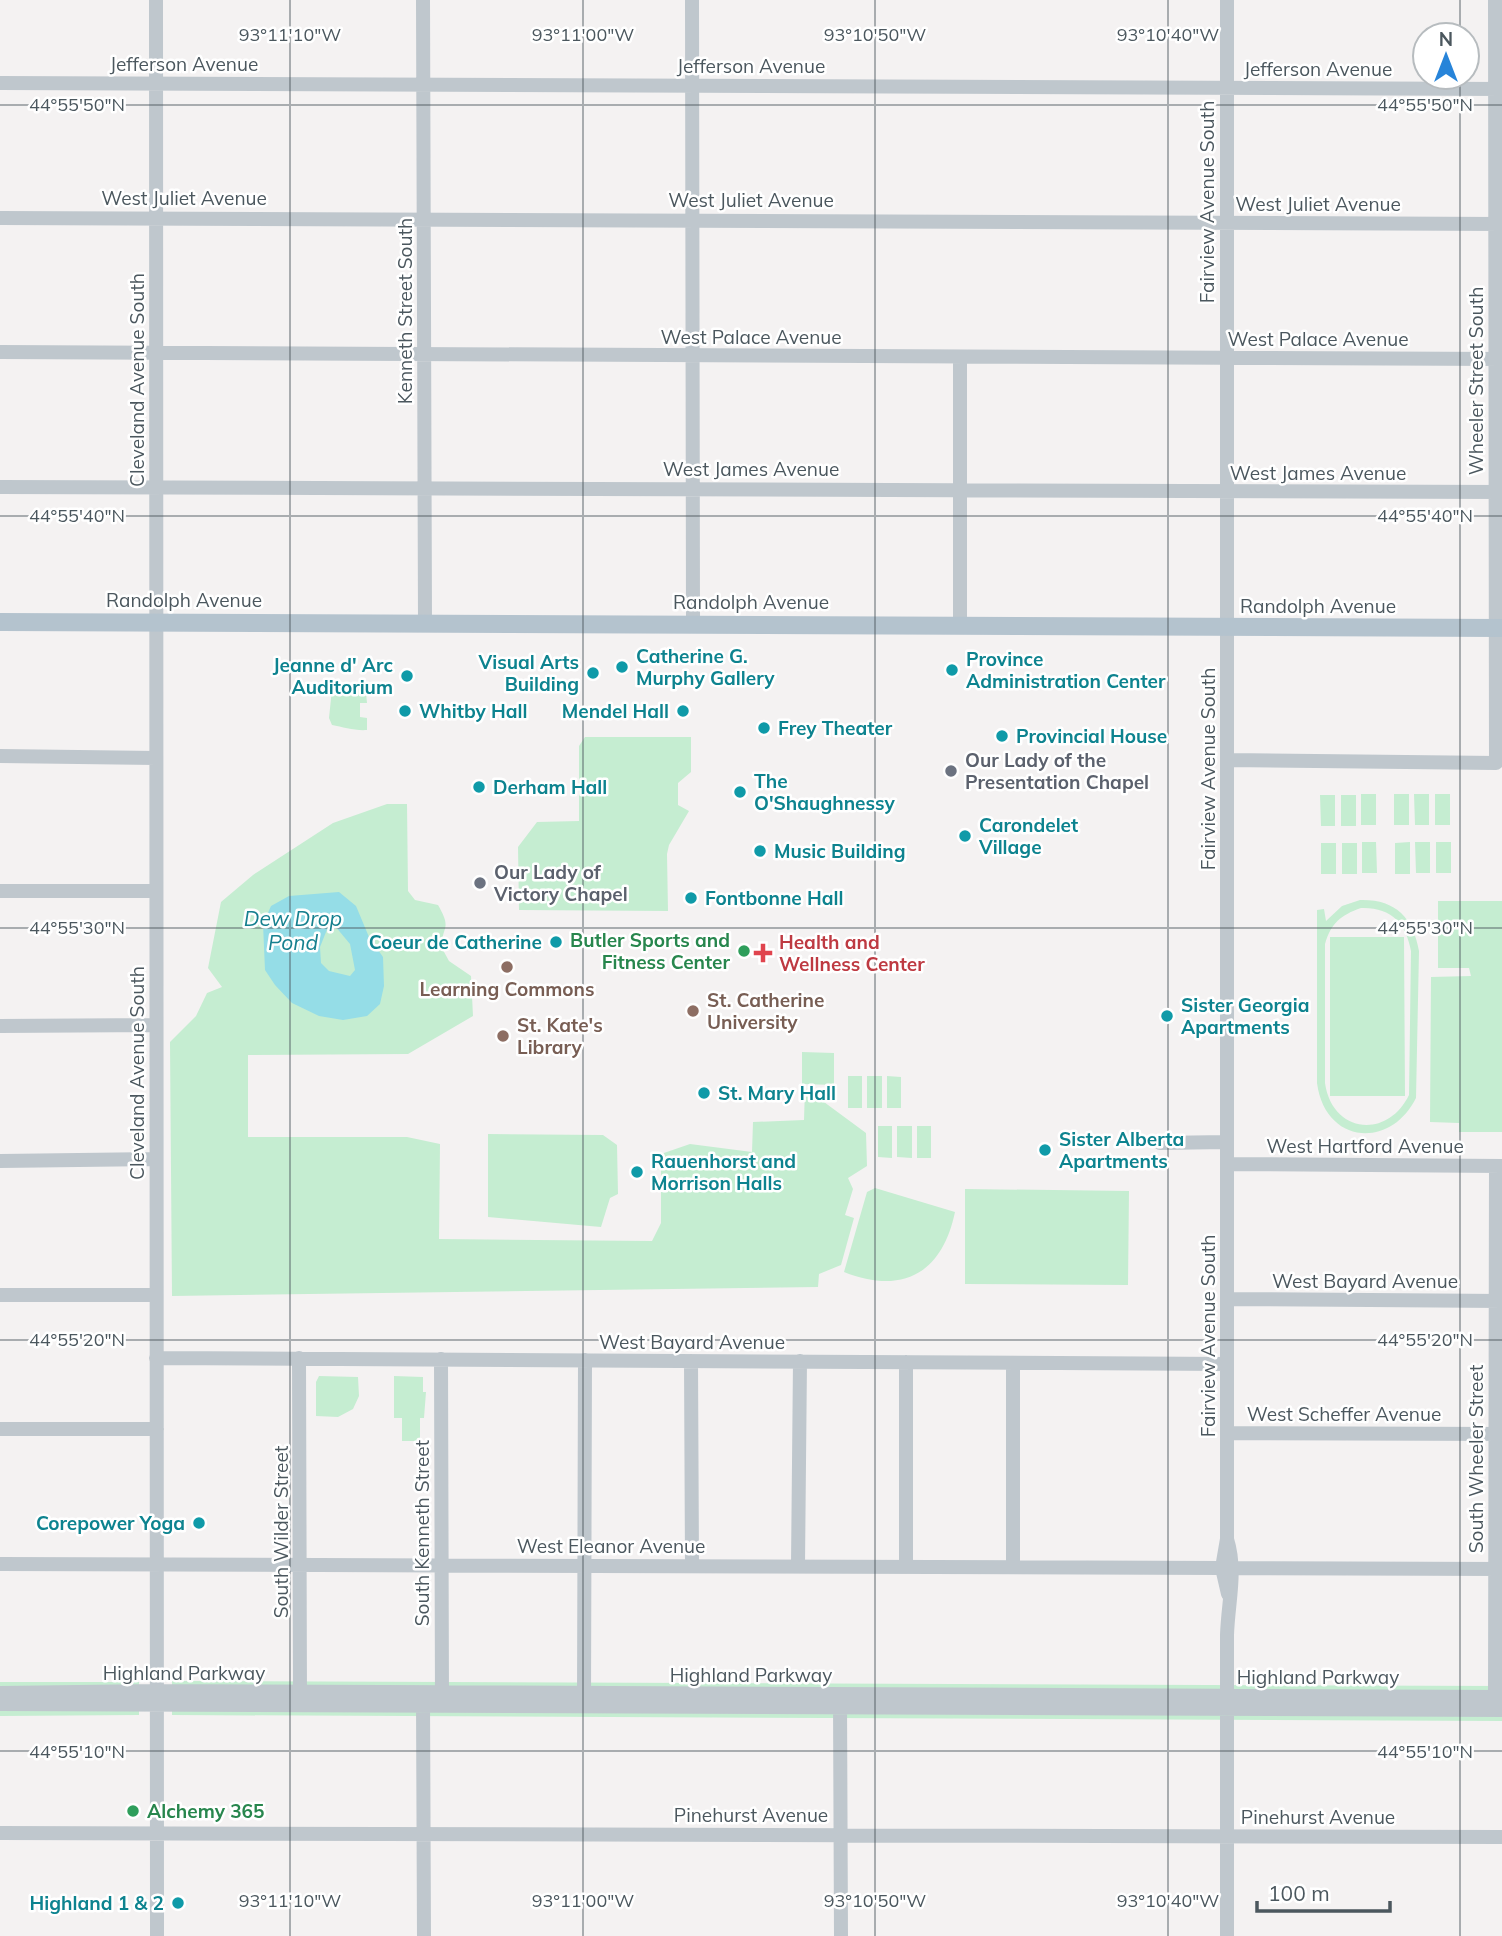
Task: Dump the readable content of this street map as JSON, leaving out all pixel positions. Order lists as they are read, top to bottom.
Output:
{
  "streets": {
    "main road": ["Randolph Avenue"],
    "street": [
      "Jefferson Avenue",
      "West Juliet Avenue",
      "Fairview Avenue South",
      "Kenneth Street South",
      "West Palace Avenue",
      "Cleveland Avenue South",
      "Wheeler Street South",
      "West James Avenue",
      "West Hartford Avenue",
      "West Bayard Avenue",
      "West Scheffer Avenue",
      "South Wheeler Street",
      "South Wilder Street",
      "South Kenneth Street",
      "West Eleanor Avenue",
      "Highland Parkway",
      "Pinehurst Avenue"
    ]
  },
  "crossings": [
    ["Jefferson Avenue", "Fairview Avenue South"],
    ["Jefferson Avenue", "Kenneth Street South"],
    ["Jefferson Avenue", "Cleveland Avenue South"],
    ["Jefferson Avenue", "Wheeler Street South"],
    ["West Juliet Avenue", "Fairview Avenue South"],
    ["West Juliet Avenue", "Kenneth Street South"],
    ["West Juliet Avenue", "Cleveland Avenue South"],
    ["West Juliet Avenue", "Wheeler Street South"],
    ["Fairview Avenue South", "West Palace Avenue"],
    ["Fairview Avenue South", "Wheeler Street South"],
    ["Fairview Avenue South", "West James Avenue"],
    ["Fairview Avenue South", "Randolph Avenue"],
    ["Fairview Avenue South", "West Hartford Avenue"],
    ["Fairview Avenue South", "West Bayard Avenue"],
    ["Fairview Avenue South", "West Scheffer Avenue"],
    ["Fairview Avenue South", "West Eleanor Avenue"],
    ["Fairview Avenue South", "Highland Parkway"],
    ["Fairview Avenue South", "Pinehurst Avenue"],
    ["Kenneth Street South", "West Palace Avenue"],
    ["Kenneth Street South", "West James Avenue"],
    ["Kenneth Street South", "Randolph Avenue"],
    ["West Palace Avenue", "Cleveland Avenue South"],
    ["West Palace Avenue", "Wheeler Street South"],
    ["Cleveland Avenue South", "West James Avenue"],
    ["Cleveland Avenue South", "Randolph Avenue"],
    ["Cleveland Avenue South", "West Bayard Avenue"],
    ["Cleveland Avenue South", "West Eleanor Avenue"],
    ["Cleveland Avenue South", "Highland Parkway"],
    ["Cleveland Avenue South", "Pinehurst Avenue"],
    ["Wheeler Street South", "West James Avenue"],
    ["Wheeler Street South", "Randolph Avenue"],
    ["West Hartford Avenue", "South Wheeler Street"],
    ["West Bayard Avenue", "South Wheeler Street"],
    ["West Bayard Avenue", "South Wilder Street"],
    ["West Bayard Avenue", "South Kenneth Street"],
    ["West Scheffer Avenue", "South Wheeler Street"],
    ["South Wheeler Street", "West Eleanor Avenue"],
    ["South Wheeler Street", "Highland Parkway"],
    ["South Wilder Street", "West Eleanor Avenue"],
    ["South Wilder Street", "Highland Parkway"],
    ["South Kenneth Street", "West Eleanor Avenue"],
    ["South Kenneth Street", "Highland Parkway"]
  ],
  "water": ["Dew Drop Pond"],
  "places": {
    "other": [
      "Catherine G. Murphy Gallery",
      "Province Administration Center",
      "Visual Arts Building",
      "Jeanne d' Arc Auditorium",
      "Whitby Hall",
      "Mendel Hall",
      "Frey Theater",
      "Provincial House",
      "Our Lady of the Presentation Chapel",
      "Derham Hall",
      "The O'Shaughnessy",
      "Carondelet Village",
      "Music Building",
      "Our Lady of Victory Chapel",
      "Fontbonne Hall",
      "Coeur de Catherine",
      "Butler Sports and Fitness Center",
      "Learning Commons",
      "St. Catherine University",
      "Sister Georgia Apartments",
      "St. Kate's Library",
      "St. Mary Hall",
      "Sister Alberta Apartments",
      "Rauenhorst and Morrison Halls",
      "Corepower Yoga",
      "Alchemy 365",
      "Highland 1 & 2"
    ],
    "health": ["Health and Wellness Center"]
  },
  "scale_bar": "100 m",
  "north": "top",
  "coordinates": [
    "93°11'10\"W",
    "93°11'00\"W",
    "93°10'50\"W",
    "93°10'40\"W",
    "44°55'50\"N",
    "44°55'40\"N",
    "44°55'30\"N",
    "44°55'20\"N",
    "44°55'10\"N"
  ]
}
